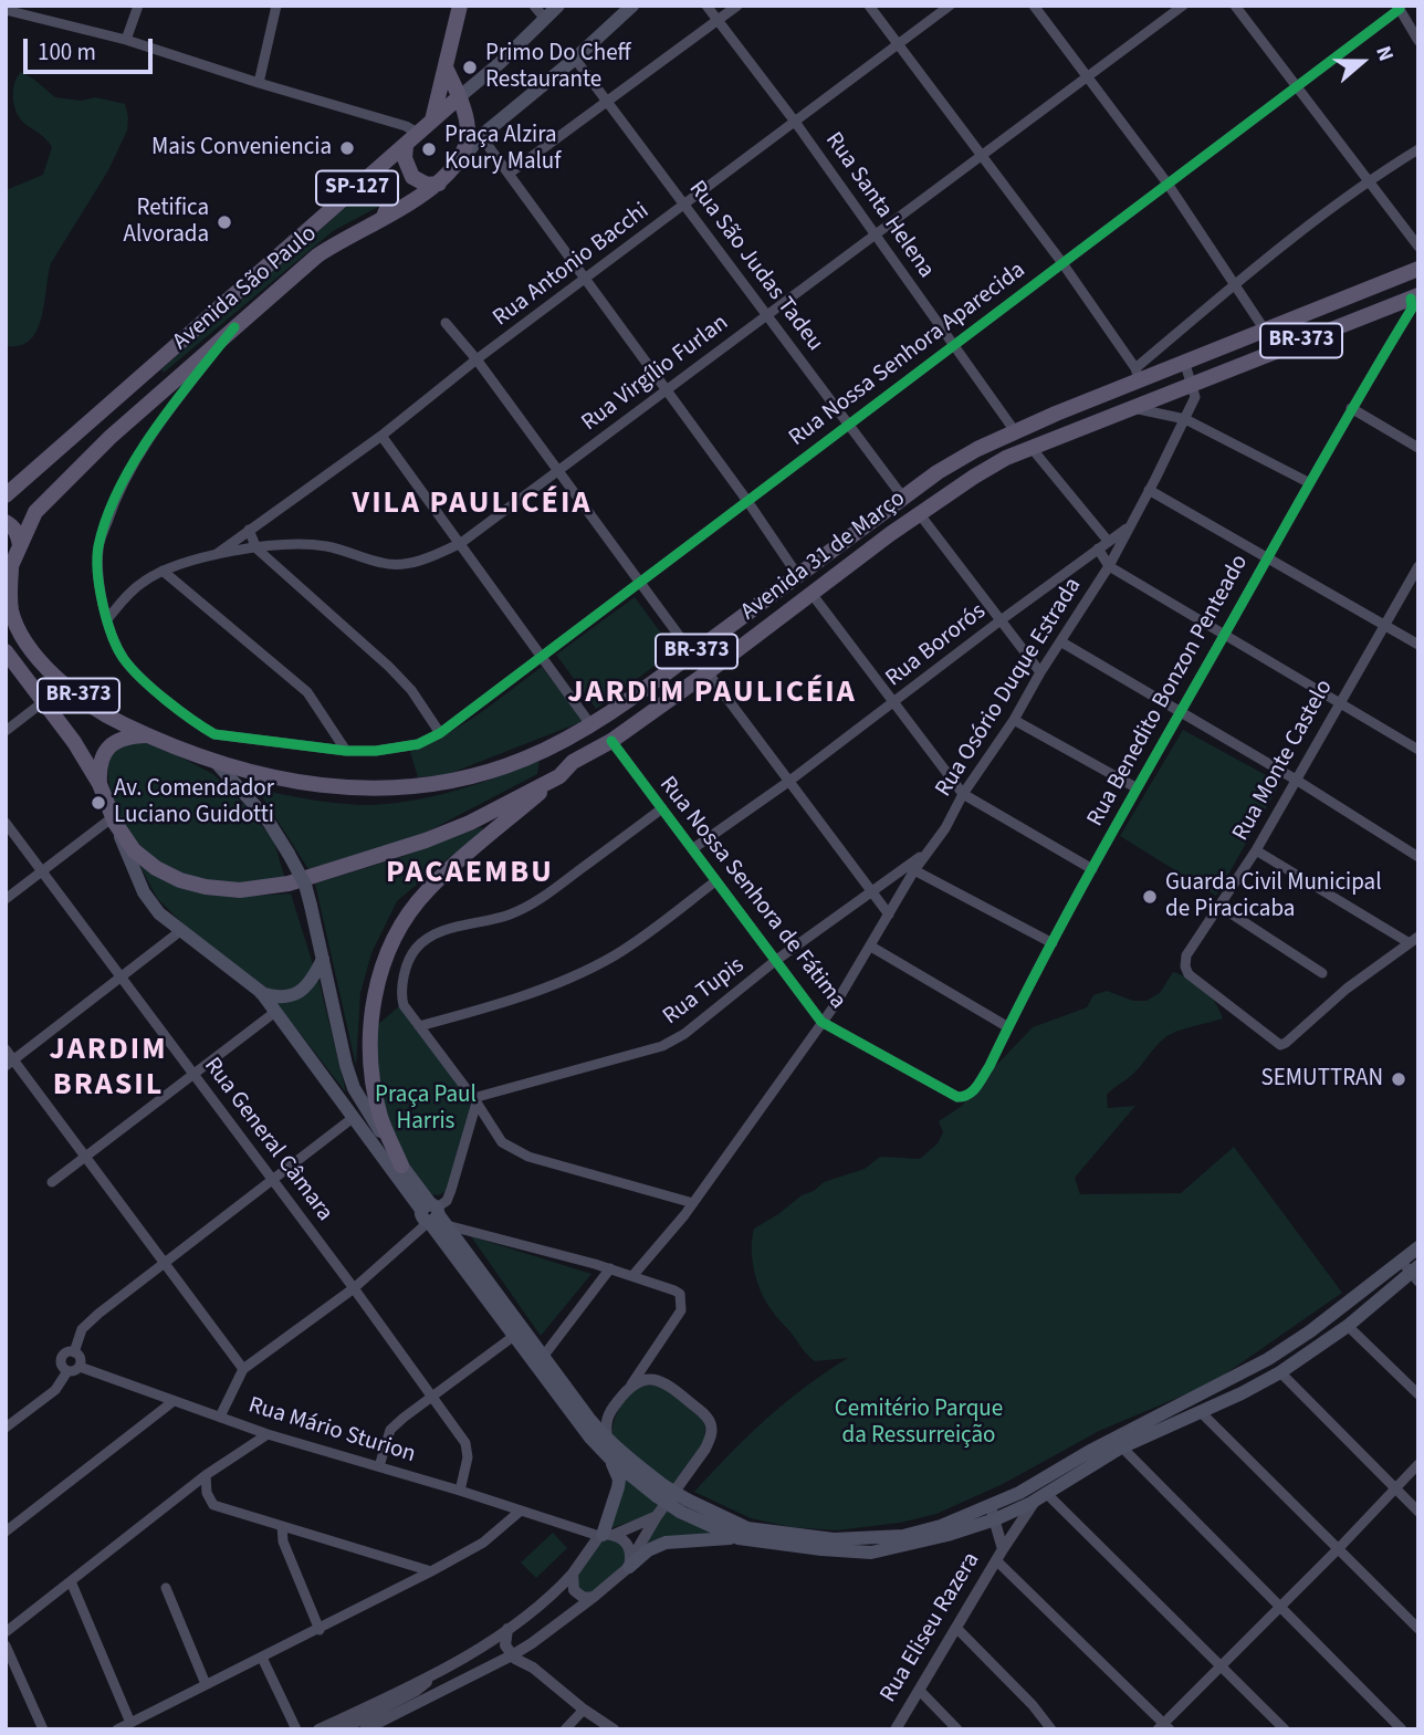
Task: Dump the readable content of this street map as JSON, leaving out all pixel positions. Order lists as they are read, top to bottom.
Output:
{
  "streets": {
    "main road": [
      "SP-127",
      "Avenida São Paulo",
      "BR-373",
      "Avenida 31 de Março"
    ],
    "street": [
      "Rua Santa Helena",
      "Rua Antonio Bacchi",
      "Rua São Judas Tadeu",
      "Rua Nossa Senhora Aparecida",
      "Rua Virgílio Furlan",
      "Rua Bororós",
      "Rua Osório Duque Estrada",
      "Rua Benedito Bonzon Penteado",
      "Rua Monte Castelo",
      "Rua Nossa Senhora de Fátima",
      "Rua Tupis",
      "Rua General Câmara",
      "Rua Mário Sturion",
      "Rua Eliseu Razera"
    ]
  },
  "crossings": [
    ["SP-127", "Avenida São Paulo"],
    ["SP-127", "BR-373"],
    ["Rua Santa Helena", "Rua Antonio Bacchi"],
    ["Rua Santa Helena", "Rua Nossa Senhora Aparecida"],
    ["Rua Santa Helena", "Rua Virgílio Furlan"],
    ["Rua Santa Helena", "Avenida 31 de Março"],
    ["Rua Antonio Bacchi", "Rua São Judas Tadeu"],
    ["Rua Antonio Bacchi", "Rua Virgílio Furlan"],
    ["Rua São Judas Tadeu", "Avenida São Paulo"],
    ["Rua São Judas Tadeu", "Rua Nossa Senhora Aparecida"],
    ["Rua São Judas Tadeu", "Rua Virgílio Furlan"],
    ["Rua São Judas Tadeu", "Avenida 31 de Março"],
    ["Avenida São Paulo", "Rua Nossa Senhora Aparecida"],
    ["BR-373", "Avenida 31 de Março"],
    ["Rua Nossa Senhora Aparecida", "Rua Virgílio Furlan"],
    ["Avenida 31 de Março", "Rua Osório Duque Estrada"],
    ["Avenida 31 de Março", "Rua Benedito Bonzon Penteado"],
    ["Avenida 31 de Março", "Rua Nossa Senhora de Fátima"],
    ["Rua Bororós", "Rua Osório Duque Estrada"],
    ["Rua Bororós", "Rua Nossa Senhora de Fátima"],
    ["Rua Osório Duque Estrada", "Rua Nossa Senhora de Fátima"],
    ["Rua Osório Duque Estrada", "Rua Tupis"],
    ["Rua Benedito Bonzon Penteado", "Rua Nossa Senhora de Fátima"],
    ["Rua Nossa Senhora de Fátima", "Rua Tupis"],
    ["Rua General Câmara", "Rua Mário Sturion"]
  ],
  "districts": [
    "VILA PAULICÉIA",
    "JARDIM PAULICÉIA",
    "PACAEMBU",
    "JARDIM BRASIL"
  ],
  "parks": ["Praça Paul Harris", "Cemitério Parque da Ressurreição"],
  "places": [
    "Primo Do Cheff Restaurante",
    "Mais Conveniencia",
    "Praça Alzira Koury Maluf",
    "Retifica Alvorada",
    "Av. Comendador Luciano Guidotti",
    "Guarda Civil Municipal de Piracicaba",
    "SEMUTTRAN"
  ],
  "scale_bar": "100 m",
  "north": "right"
}
